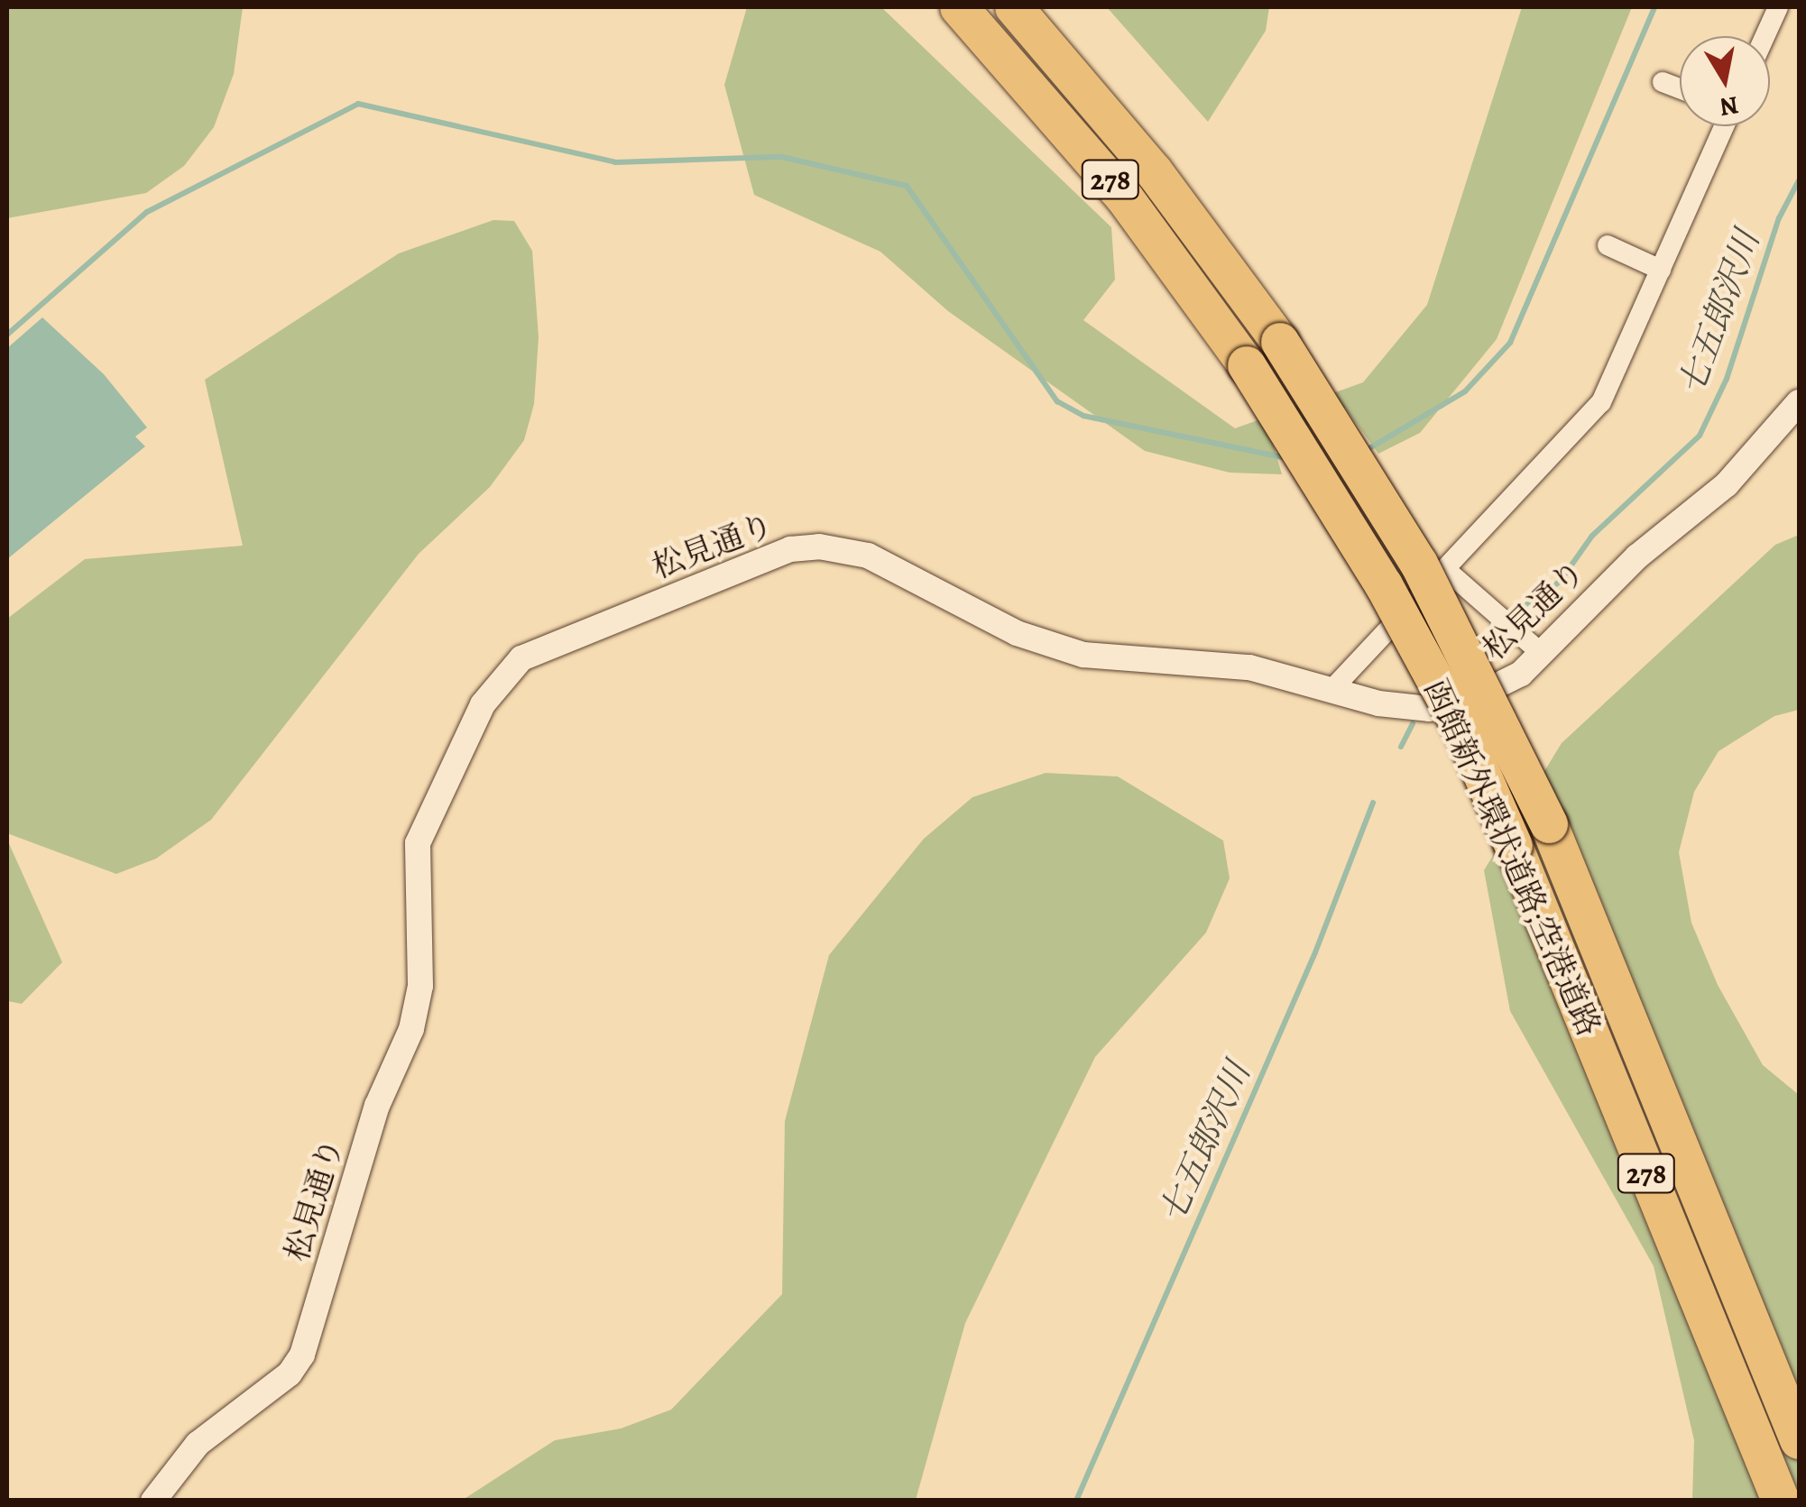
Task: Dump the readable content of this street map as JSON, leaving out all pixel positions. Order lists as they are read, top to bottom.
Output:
{
  "streets": {
    "highway": ["278", "函館新外環状道路;空港道路"],
    "street": ["松見通り"]
  },
  "water": ["七五郎沢川"],
  "north": "bottom"
}
